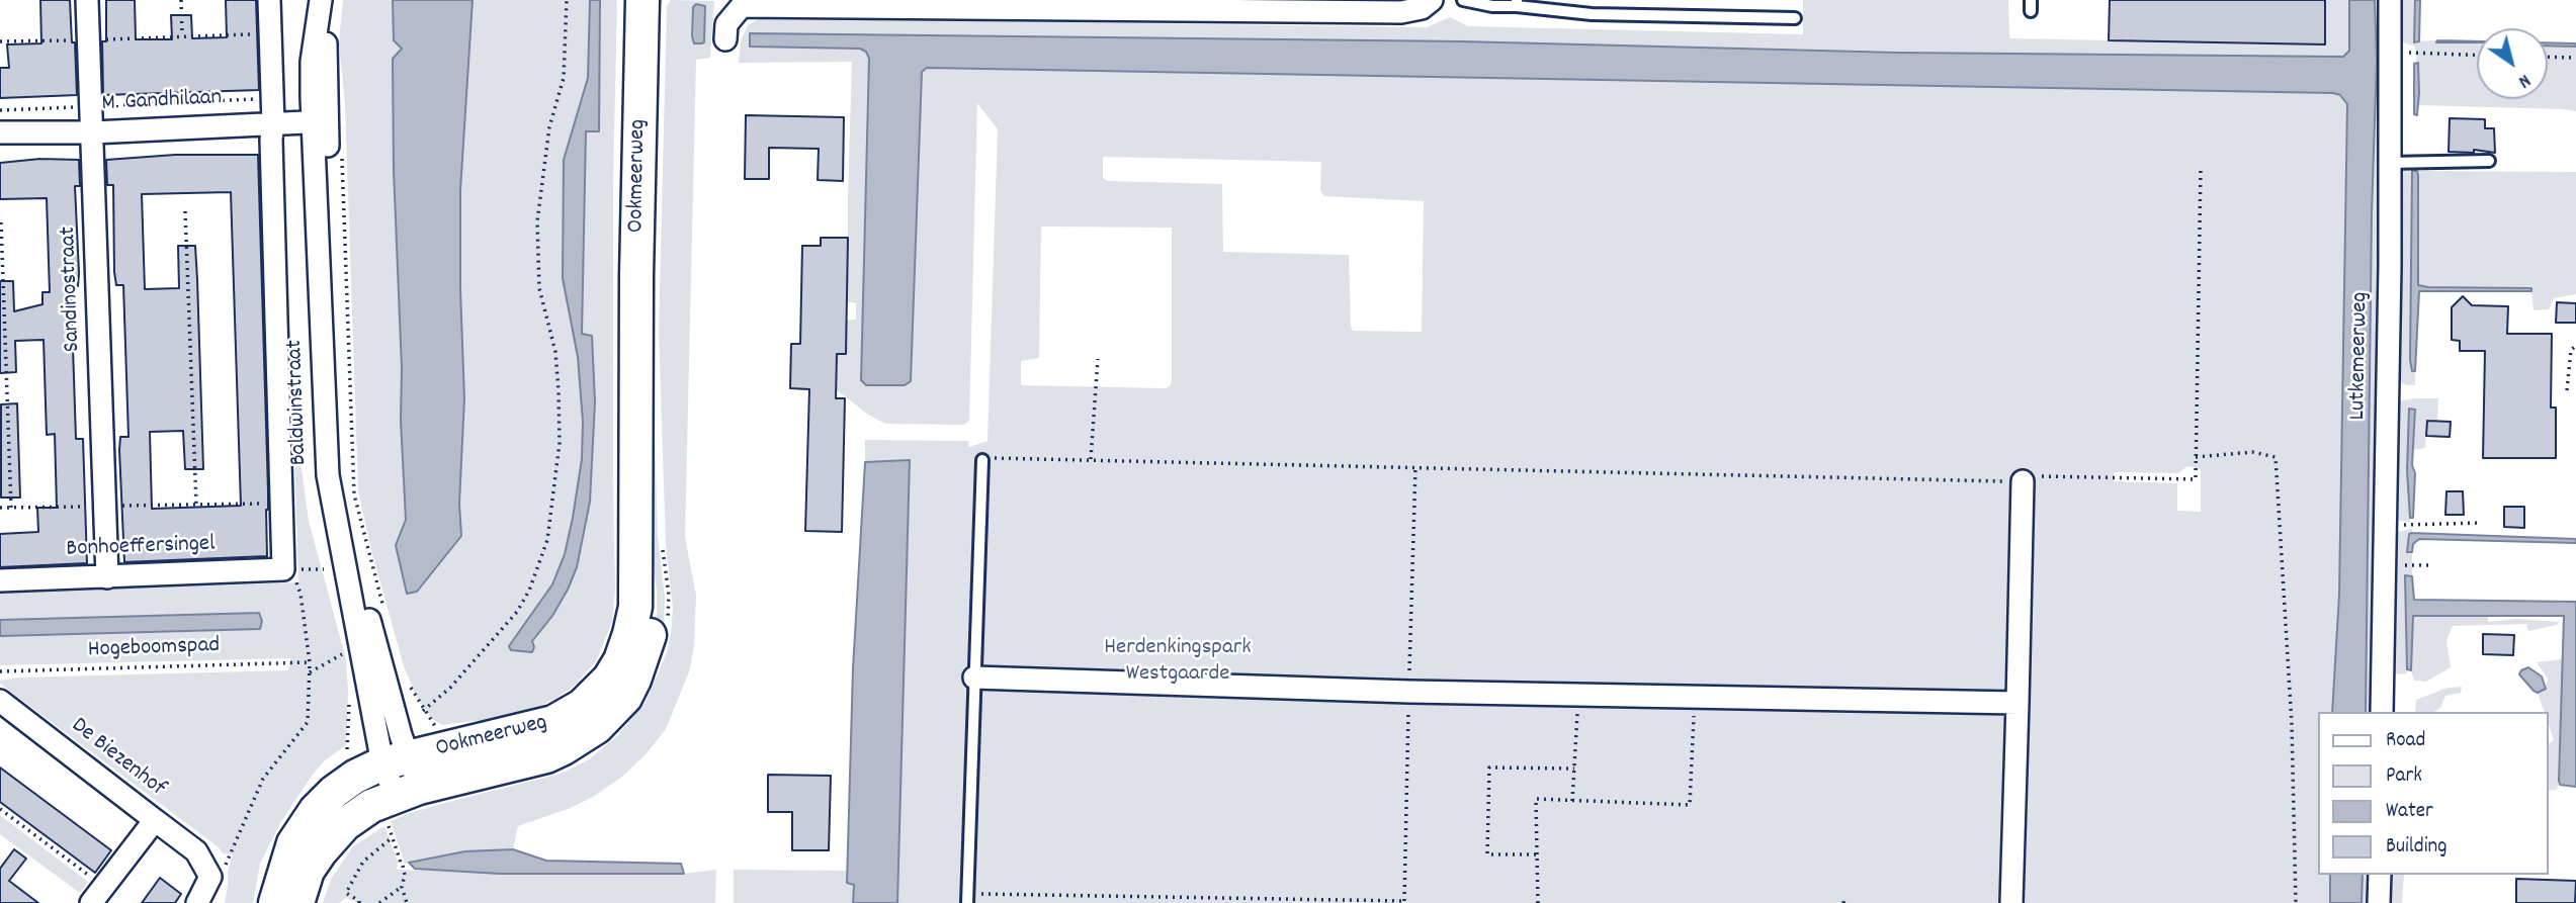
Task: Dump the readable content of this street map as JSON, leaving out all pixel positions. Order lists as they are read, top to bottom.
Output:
{
  "streets": {
    "main road": ["Ookmeerweg"],
    "street": [
      "M. Gandhilaan",
      "Sandinostraat",
      "Lutkemeerweg",
      "Baldwinstraat",
      "Bonhoeffersingel",
      "De Biezenhof"
    ],
    "path": ["Hogeboomspad"]
  },
  "crossings": [
    ["M. Gandhilaan", "Sandinostraat"],
    ["M. Gandhilaan", "Baldwinstraat"],
    ["Ookmeerweg", "Baldwinstraat"],
    ["Sandinostraat", "Bonhoeffersingel"],
    ["Baldwinstraat", "Bonhoeffersingel"]
  ],
  "parks": ["Herdenkingspark Westgaarde"],
  "legend": [
    "Road",
    "Park",
    "Water",
    "Building"
  ],
  "north": "bottom right"
}
